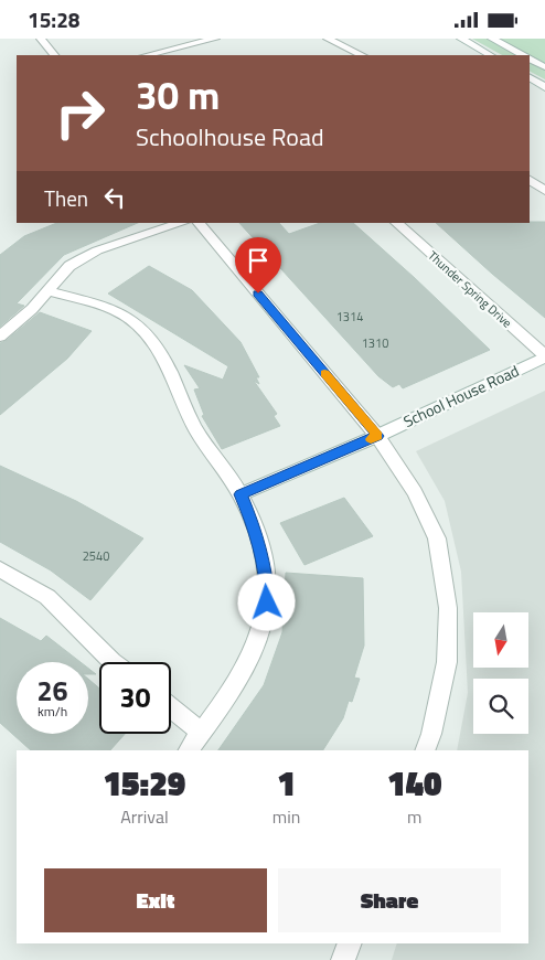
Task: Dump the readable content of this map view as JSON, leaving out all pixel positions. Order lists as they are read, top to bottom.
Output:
{
  "streets": {
    "street": ["Thunder Spring Drive", "School House Road"]
  },
  "crossings": [
    ["Thunder Spring Drive", "School House Road"]
  ],
  "house_numbers": ["1314", "1310", "2540"],
  "north": "bottom",
  "page": {
    "status": "15:28",
    "turn": ["30 m", "Schoolhouse Road"],
    "then": "Then",
    "speed": "26 km/h",
    "limit": "30",
    "eta": [
      "15:29",
      "Arrival",
      "1",
      "min",
      "140",
      "m"
    ],
    "buttons": ["Exit", "Share"]
  }
}
